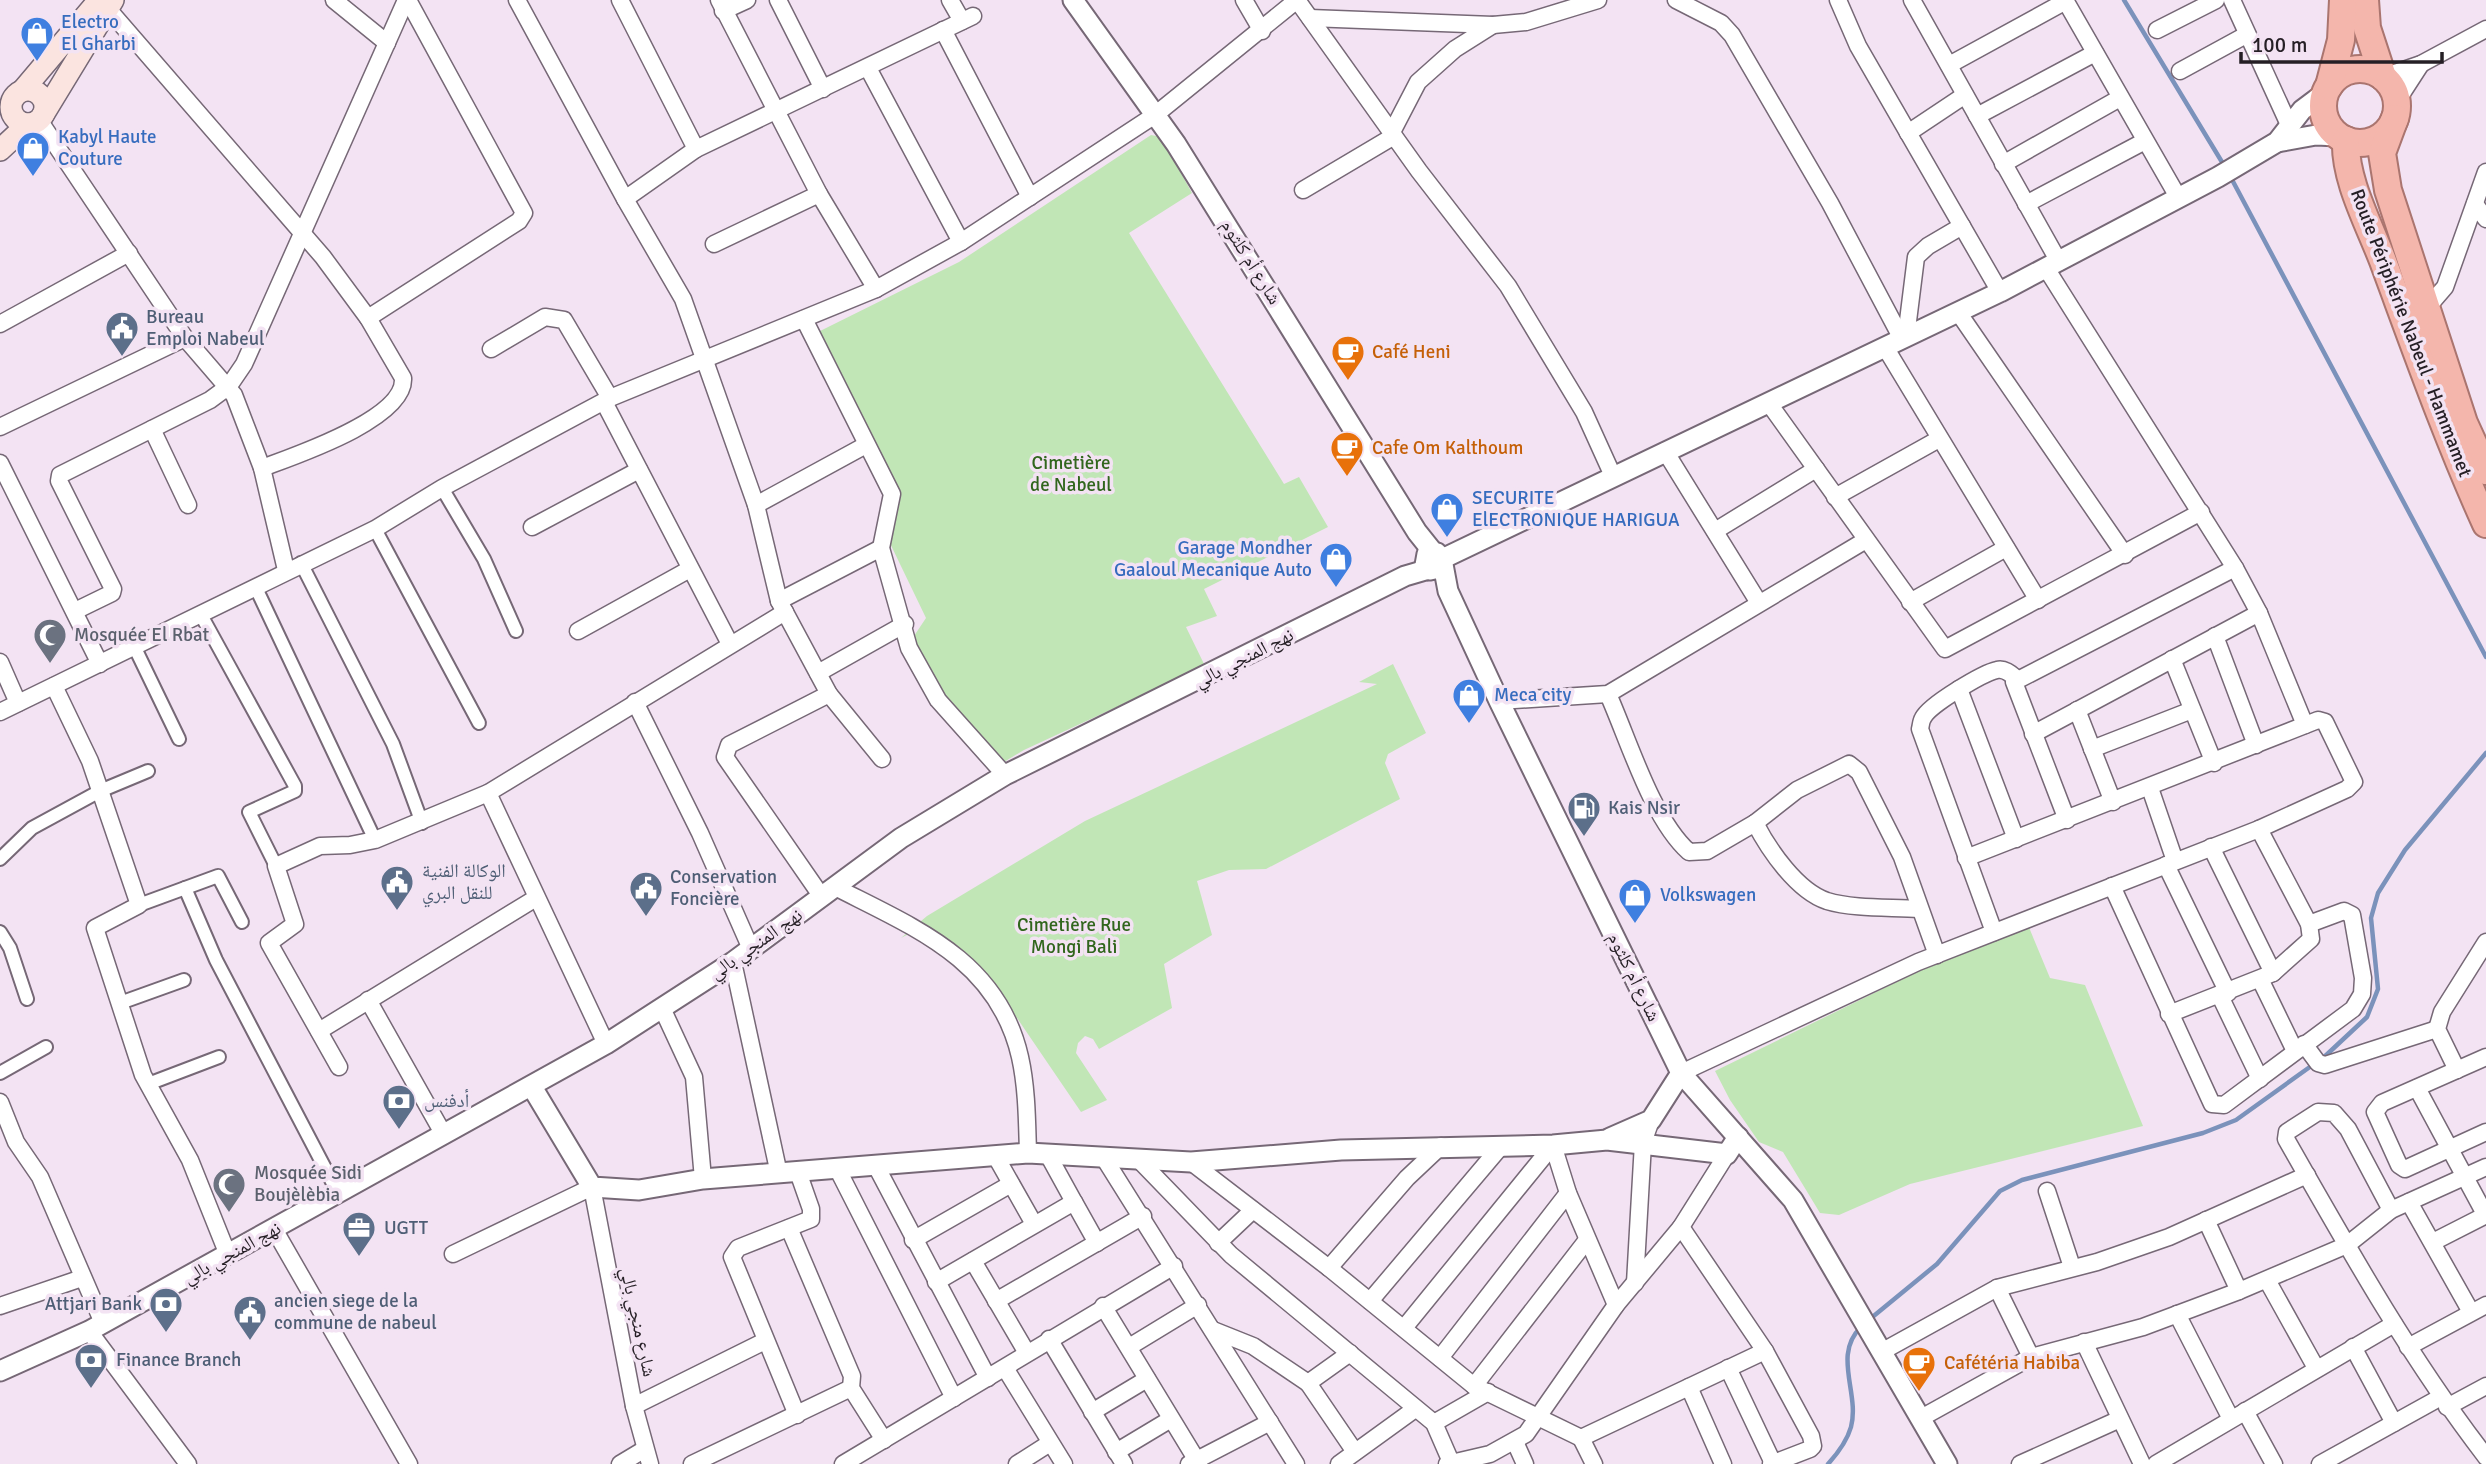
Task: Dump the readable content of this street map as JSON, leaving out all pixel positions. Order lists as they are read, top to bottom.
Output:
{
  "streets": {
    "highway": ["Route Périphérie Nabeul - Hammamet"],
    "street": ["شارع أم كلثوم", "نهج المنجي بالي", "شارع منجي بالي"]
  },
  "crossings": [
    ["شارع أم كلثوم", "نهج المنجي بالي"]
  ],
  "parks": ["Cimetière de Nabeul", "Cimetière Rue Mongi Bali"],
  "places": {
    "shop": [
      "Electro El Gharbi",
      "Kabyl Haute Couture",
      "SECURITE ElECTRONIQUE HARIGUA",
      "Garage Mondher Gaaloul Mecanique Auto",
      "Meca city",
      "Volkswagen"
    ],
    "public building": [
      "Bureau Emploi Nabeul",
      "الوكالة الفنية للنقل البري",
      "Conservation Foncière",
      "ancien siege de la commune de nabeul"
    ],
    "cafe": ["Café Heni", "Cafe Om Kalthoum", "Cafétéria Habiba"],
    "mosque": ["Mosquée El Rbat", "Mosquée Sidi Boujèlèbia"],
    "fuel station": ["Kais Nsir"],
    "bank": ["أدفنس", "Attjari Bank", "Finance Branch"],
    "office": ["UGTT"]
  },
  "scale_bar": "100 m"
}
